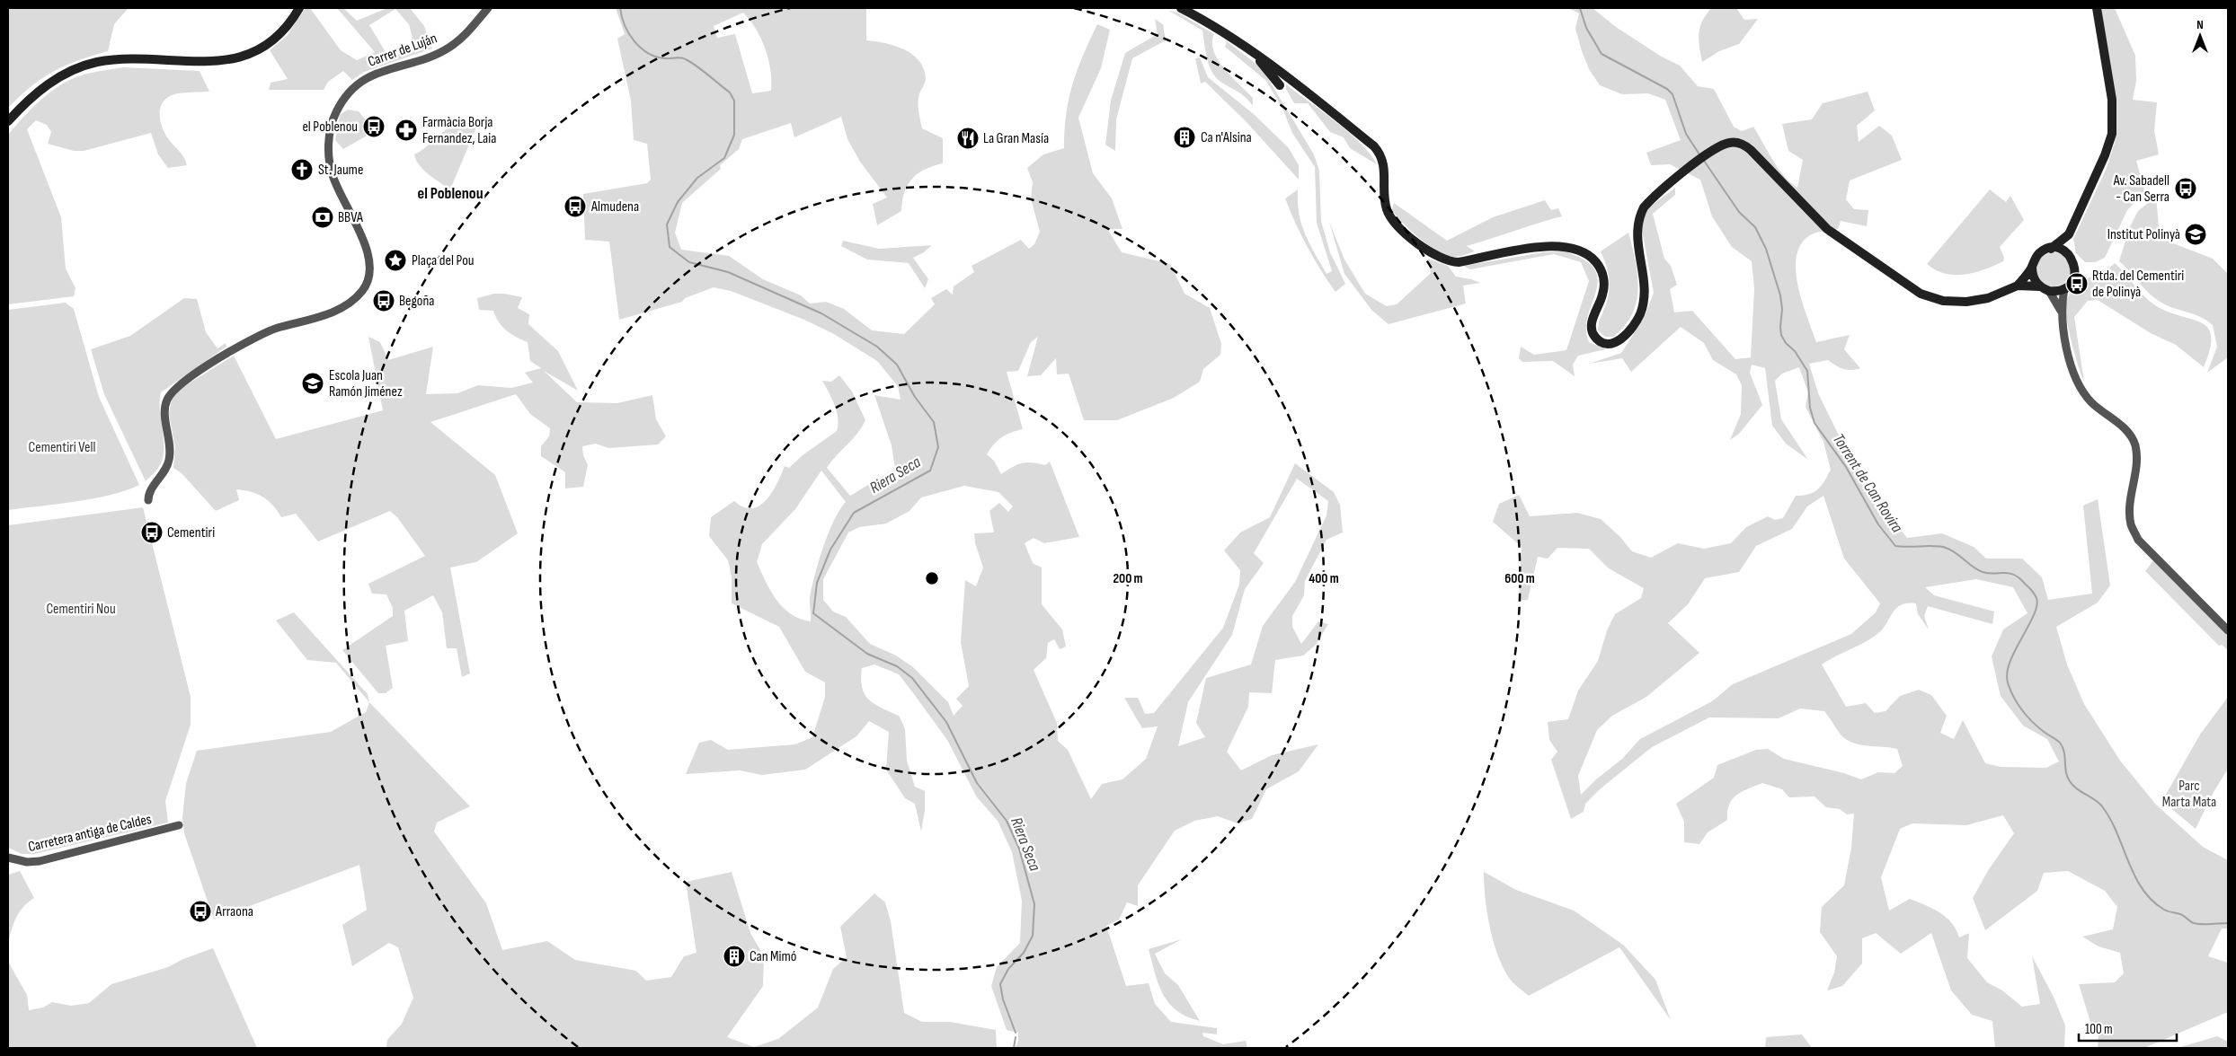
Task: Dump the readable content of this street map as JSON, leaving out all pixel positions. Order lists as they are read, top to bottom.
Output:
{
  "streets": {
    "street": ["Carrer de Luján", "Carretera antiga de Caldes"]
  },
  "districts": ["el Poblenou"],
  "water": ["Riera Seca", "Torrent de Can Rovira"],
  "parks": ["Cementiri Vell", "Cementiri Nou", "Parc Marta Mata"],
  "places": {
    "bus stop": [
      "el Poblenou",
      "Av. Sabadell - Can Serra",
      "Almudena",
      "Rtda. del Cementiri de Polinyà",
      "Begoña",
      "Cementiri",
      "Arraona"
    ],
    "pharmacy": ["Farmàcia Borja Fernandez, Laia"],
    "building": ["Ca n'Alsina", "Can Mimó"],
    "restaurant": ["La Gran Masía"],
    "church": ["St. Jaume"],
    "bank": ["BBVA"],
    "school or university": ["Institut Polinyà", "Escola Juan Ramón Jiménez"],
    "place": ["Plaça del Pou"]
  },
  "scale_bar": "100 m",
  "north": "top",
  "rings": ["200 m", "400 m", "600 m"]
}
